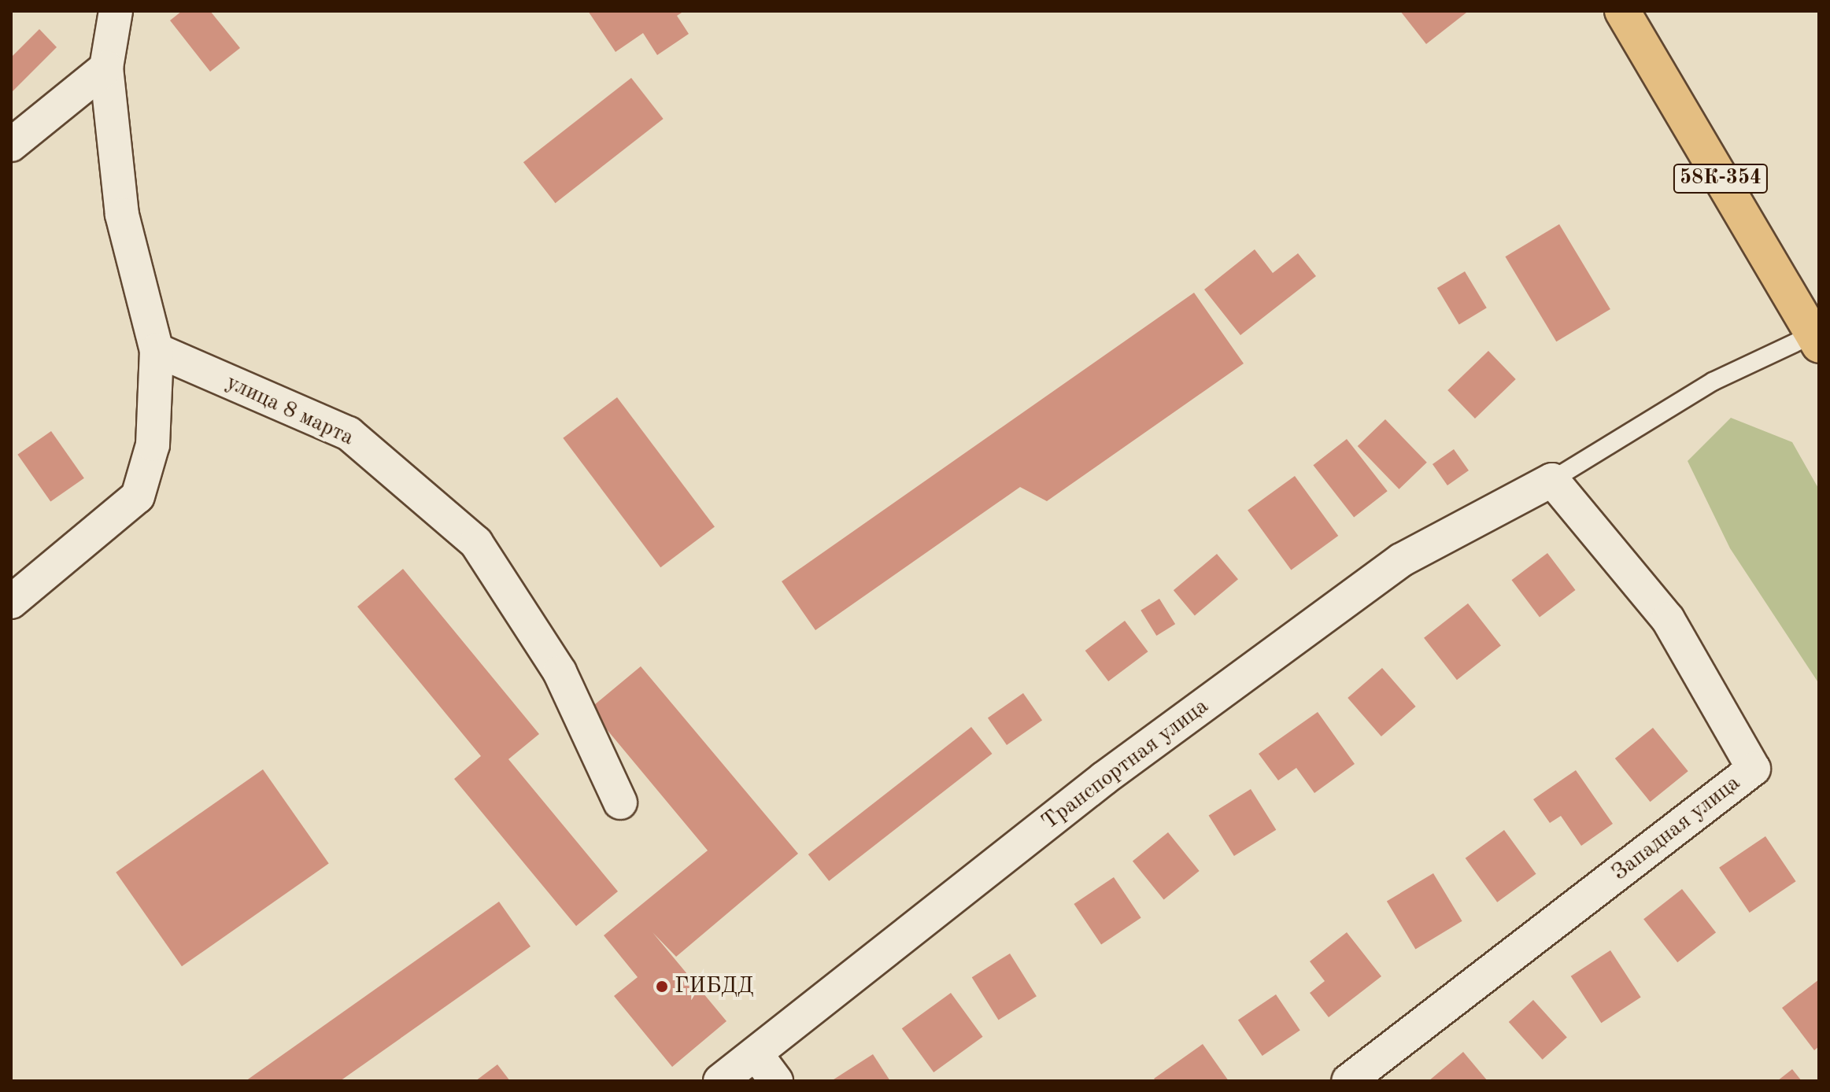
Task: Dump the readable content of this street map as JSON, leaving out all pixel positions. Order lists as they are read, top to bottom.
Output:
{
  "streets": {
    "main road": ["58К-354"],
    "street": ["улица 8 марта", "Транспортная улица", "Западная улица"]
  },
  "crossings": [
    ["Транспортная улица", "Западная улица"]
  ],
  "places": ["ГИБДД"]
}
